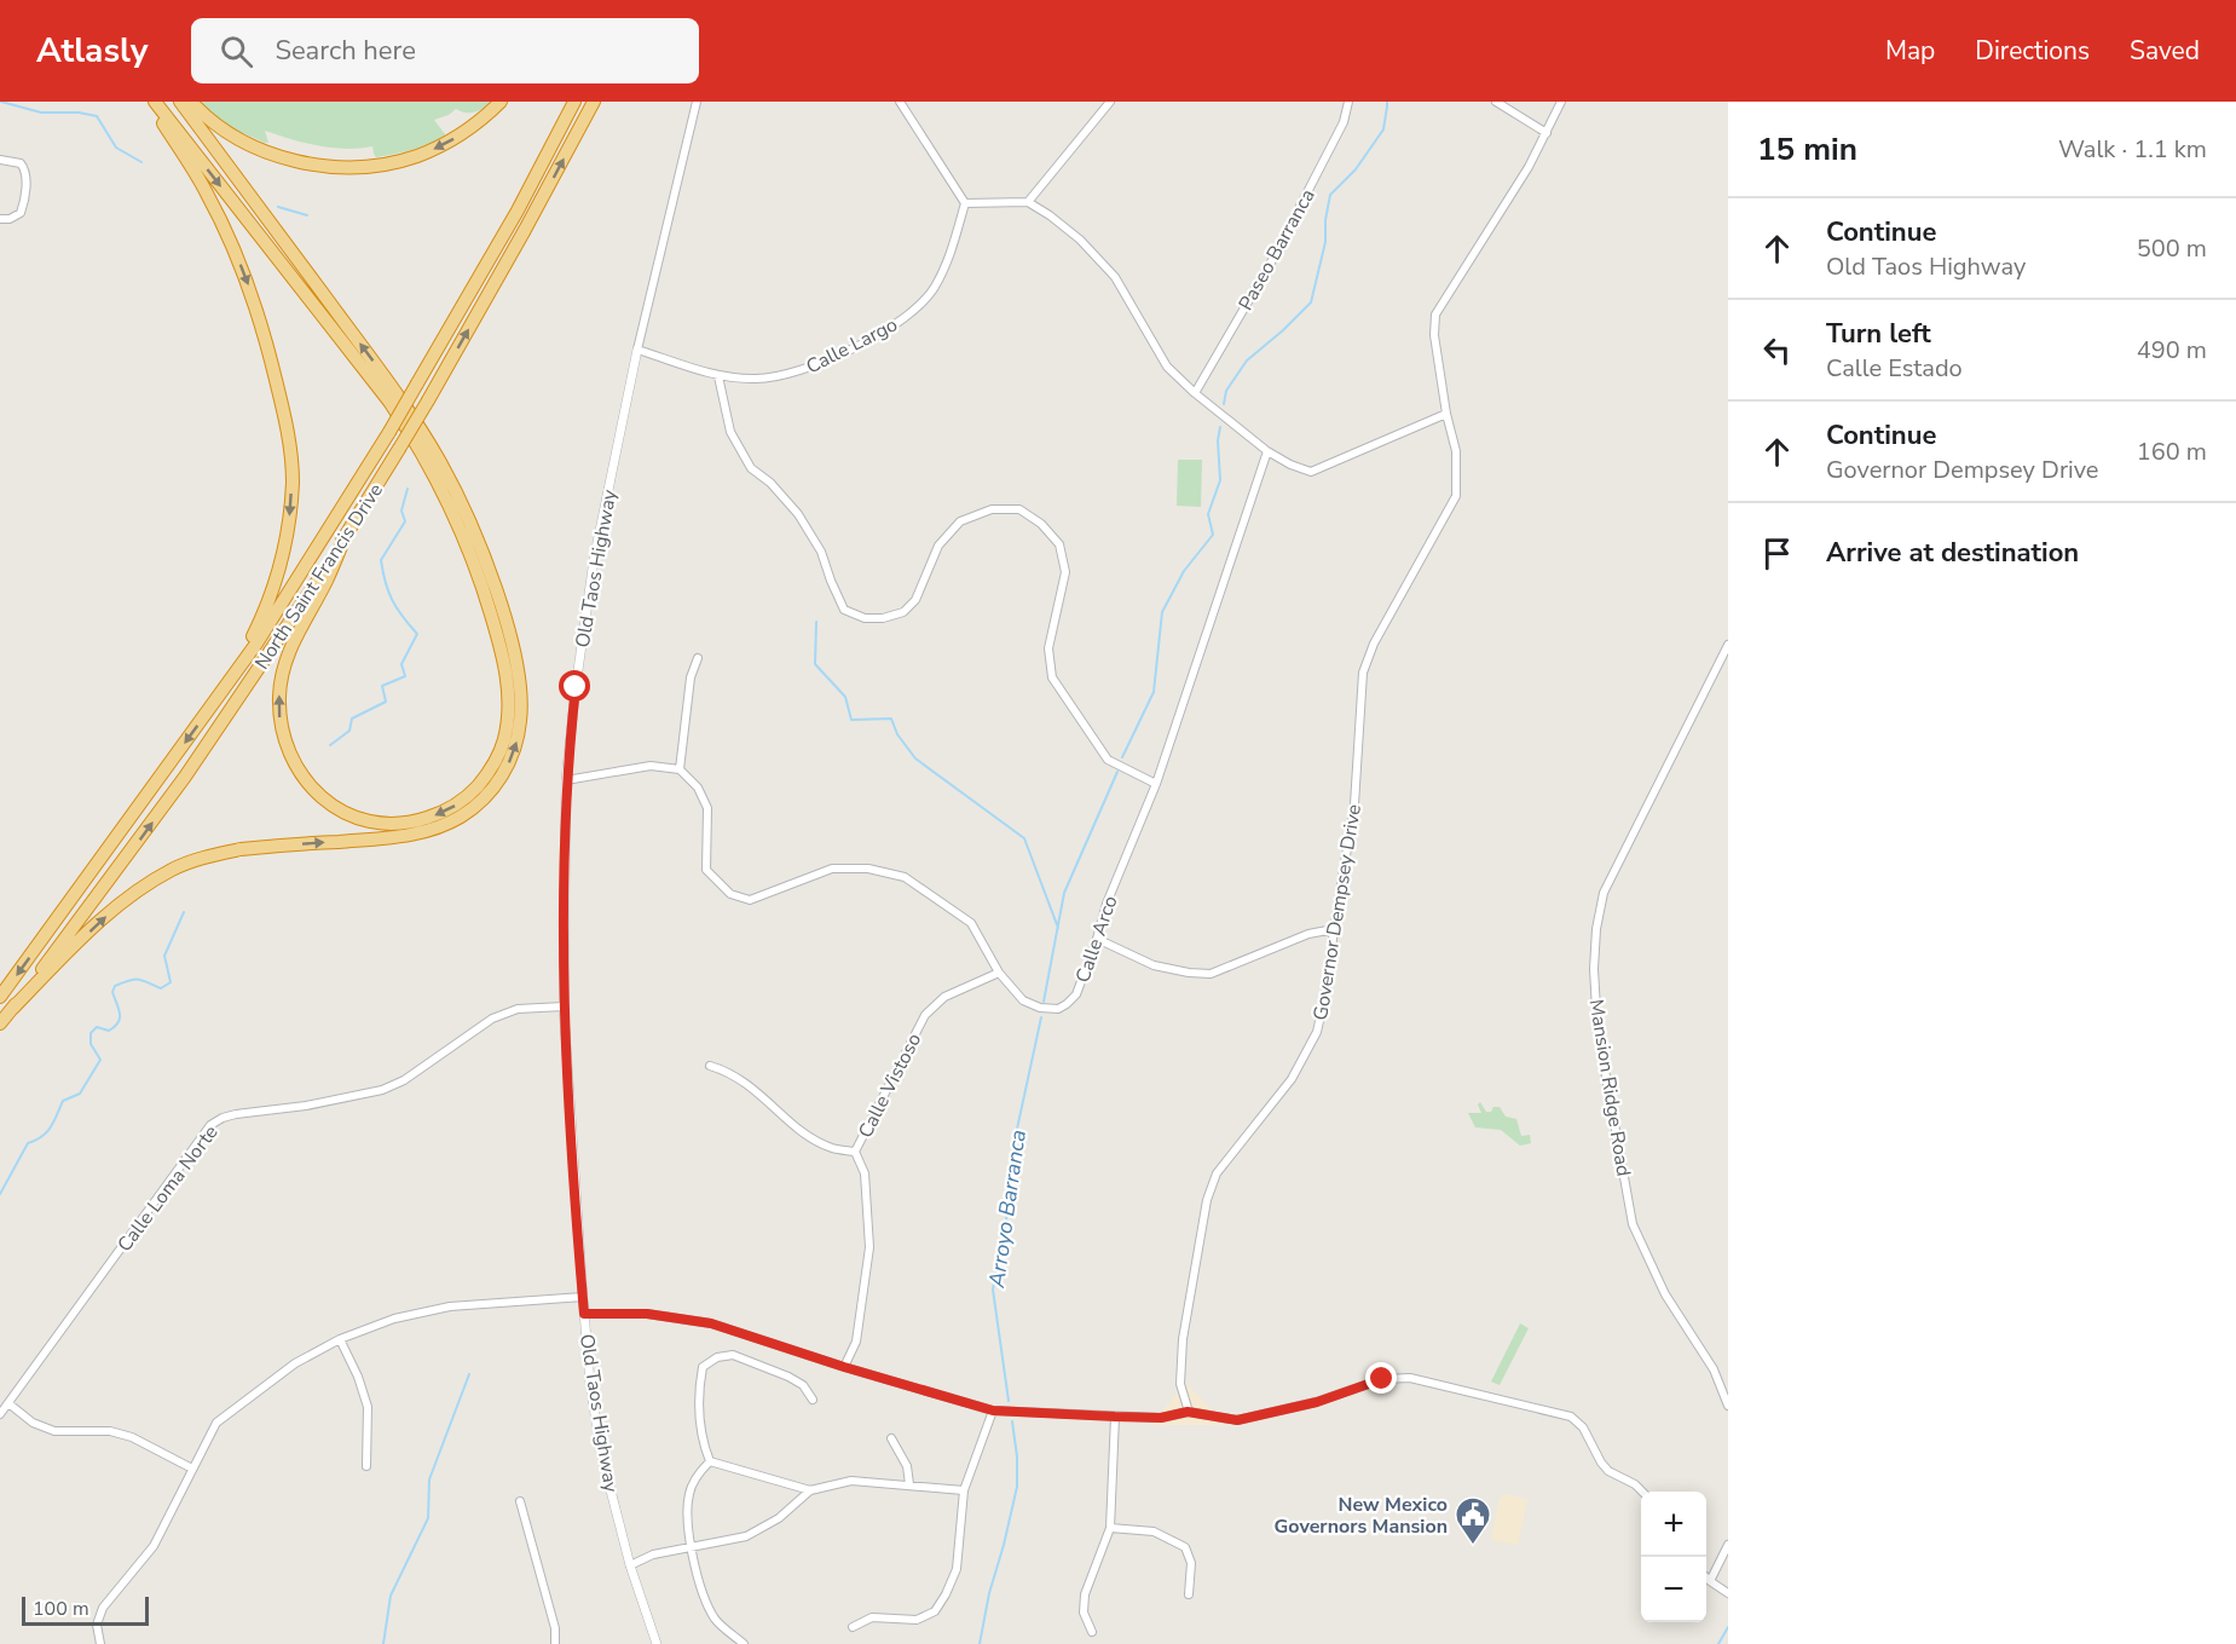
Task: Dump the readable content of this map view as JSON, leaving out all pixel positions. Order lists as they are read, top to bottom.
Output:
{
  "streets": {
    "highway": ["North Saint Francis Drive"],
    "street": [
      "Paseo Barranca",
      "Calle Largo",
      "Old Taos Highway",
      "Governor Dempsey Drive",
      "Calle Arco",
      "Calle Vistoso",
      "Mansion Ridge Road",
      "Calle Loma Norte"
    ]
  },
  "crossings": [
    ["Calle Largo", "Old Taos Highway"],
    ["Old Taos Highway", "Calle Loma Norte"],
    ["Calle Arco", "Calle Vistoso"]
  ],
  "water": ["Arroyo Barranca"],
  "places": {
    "public building": ["New Mexico Governors Mansion"]
  },
  "scale_bar": "100 m",
  "page": {
    "header": "Atlasly",
    "search": "Search here",
    "nav": ["Map", "Directions", "Saved"],
    "heading": ["15 min", "Walk · 1.1 km"],
    "list": [
      ["Continue", "Old Taos Highway", "500 m"],
      ["Turn left", "Calle Estado", "490 m"],
      ["Continue", "Governor Dempsey Drive", "160 m"],
      "Arrive at destination"
    ],
    "map_buttons": ["+", "−"],
    "scale": "100 m"
  }
}
